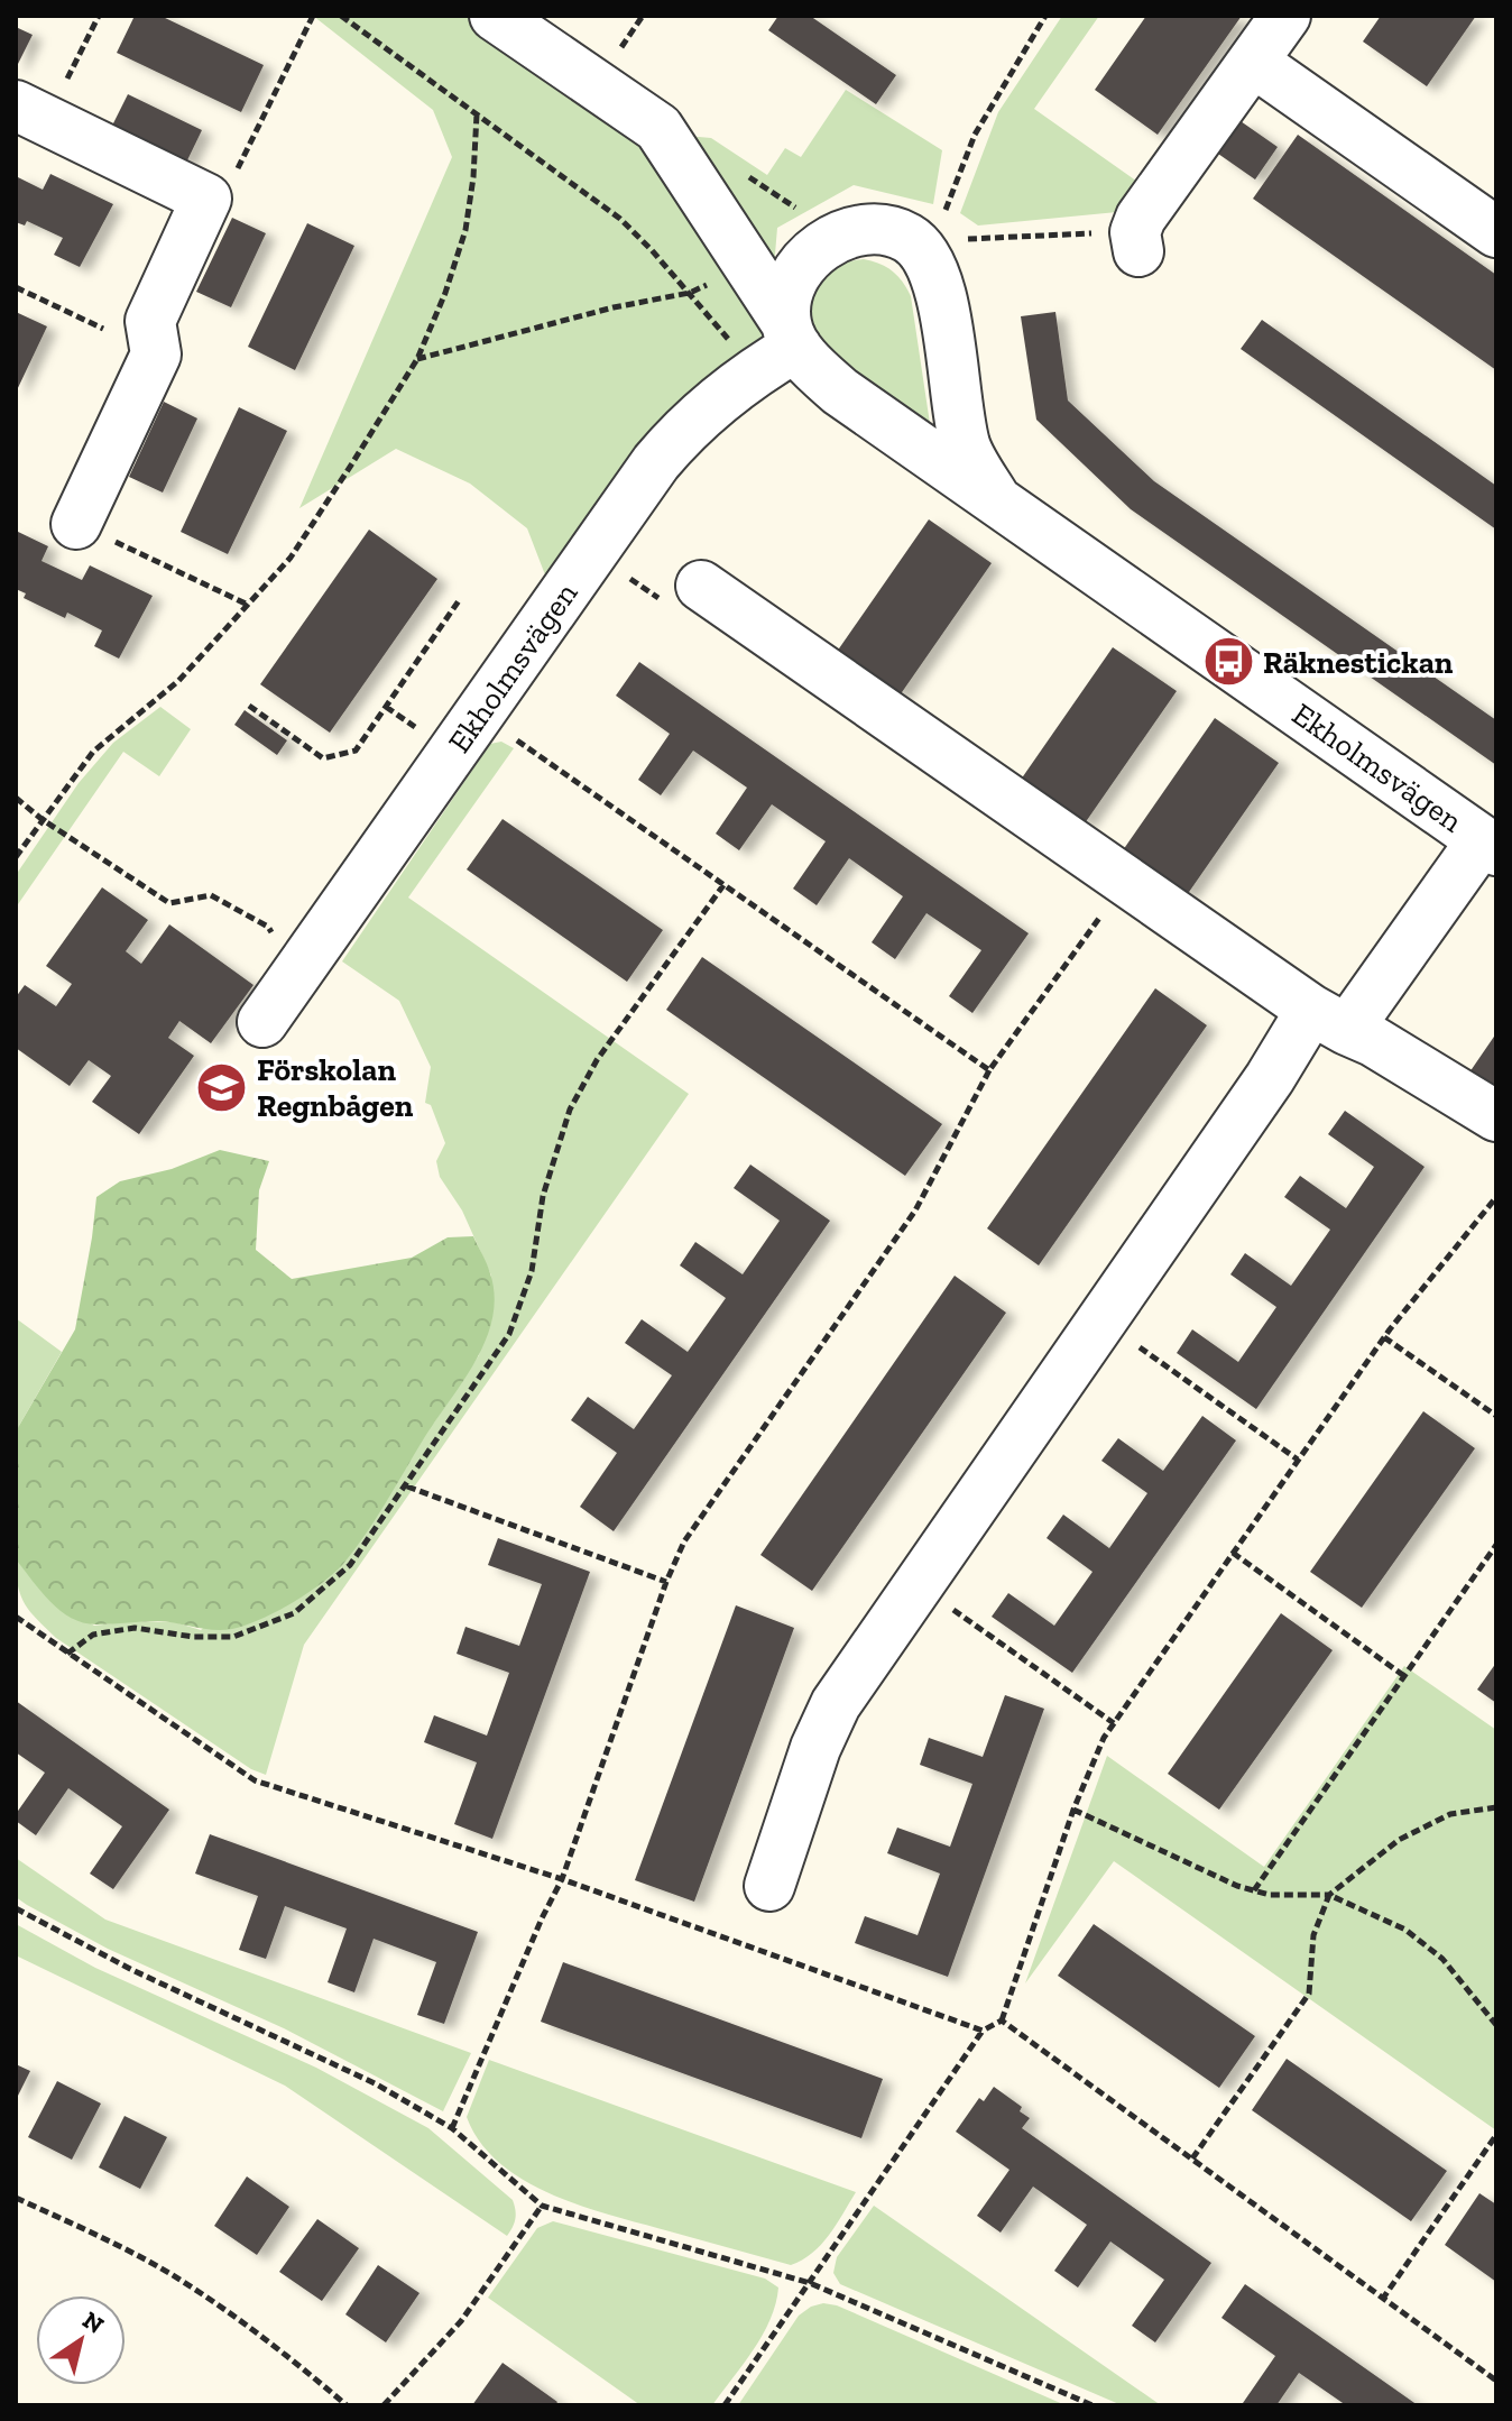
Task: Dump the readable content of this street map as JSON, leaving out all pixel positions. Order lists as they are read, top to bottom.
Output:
{
  "streets": {
    "street": ["Ekholmsvägen"]
  },
  "places": {
    "bus stop": ["Räknestickan"],
    "school or university": ["Förskolan Regnbågen"]
  },
  "north": "top right"
}
